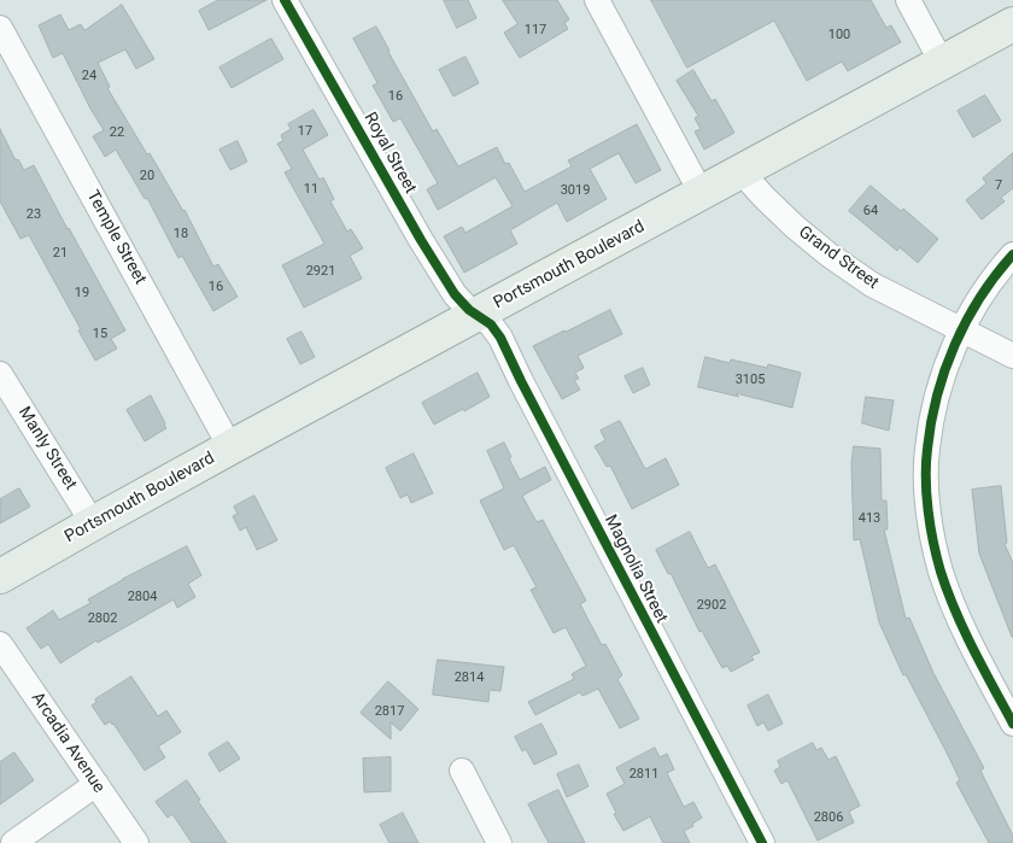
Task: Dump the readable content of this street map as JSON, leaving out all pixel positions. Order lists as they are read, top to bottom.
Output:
{
  "streets": {
    "main road": ["Portsmouth Boulevard"],
    "street": [
      "Royal Street",
      "Temple Street",
      "Grand Street",
      "Manly Street",
      "Magnolia Street",
      "Arcadia Avenue"
    ]
  },
  "crossings": [
    ["Royal Street", "Portsmouth Boulevard"],
    ["Royal Street", "Magnolia Street"],
    ["Temple Street", "Portsmouth Boulevard"],
    ["Grand Street", "Portsmouth Boulevard"],
    ["Portsmouth Boulevard", "Manly Street"],
    ["Portsmouth Boulevard", "Magnolia Street"]
  ],
  "house_numbers": [
    "117",
    "100",
    "24",
    "16",
    "17",
    "22",
    "20",
    "7",
    "11",
    "3019",
    "64",
    "23",
    "18",
    "21",
    "2921",
    "16",
    "19",
    "15",
    "3105",
    "413",
    "2804",
    "2902",
    "2802",
    "2814",
    "2817",
    "2811",
    "2806"
  ]
}
